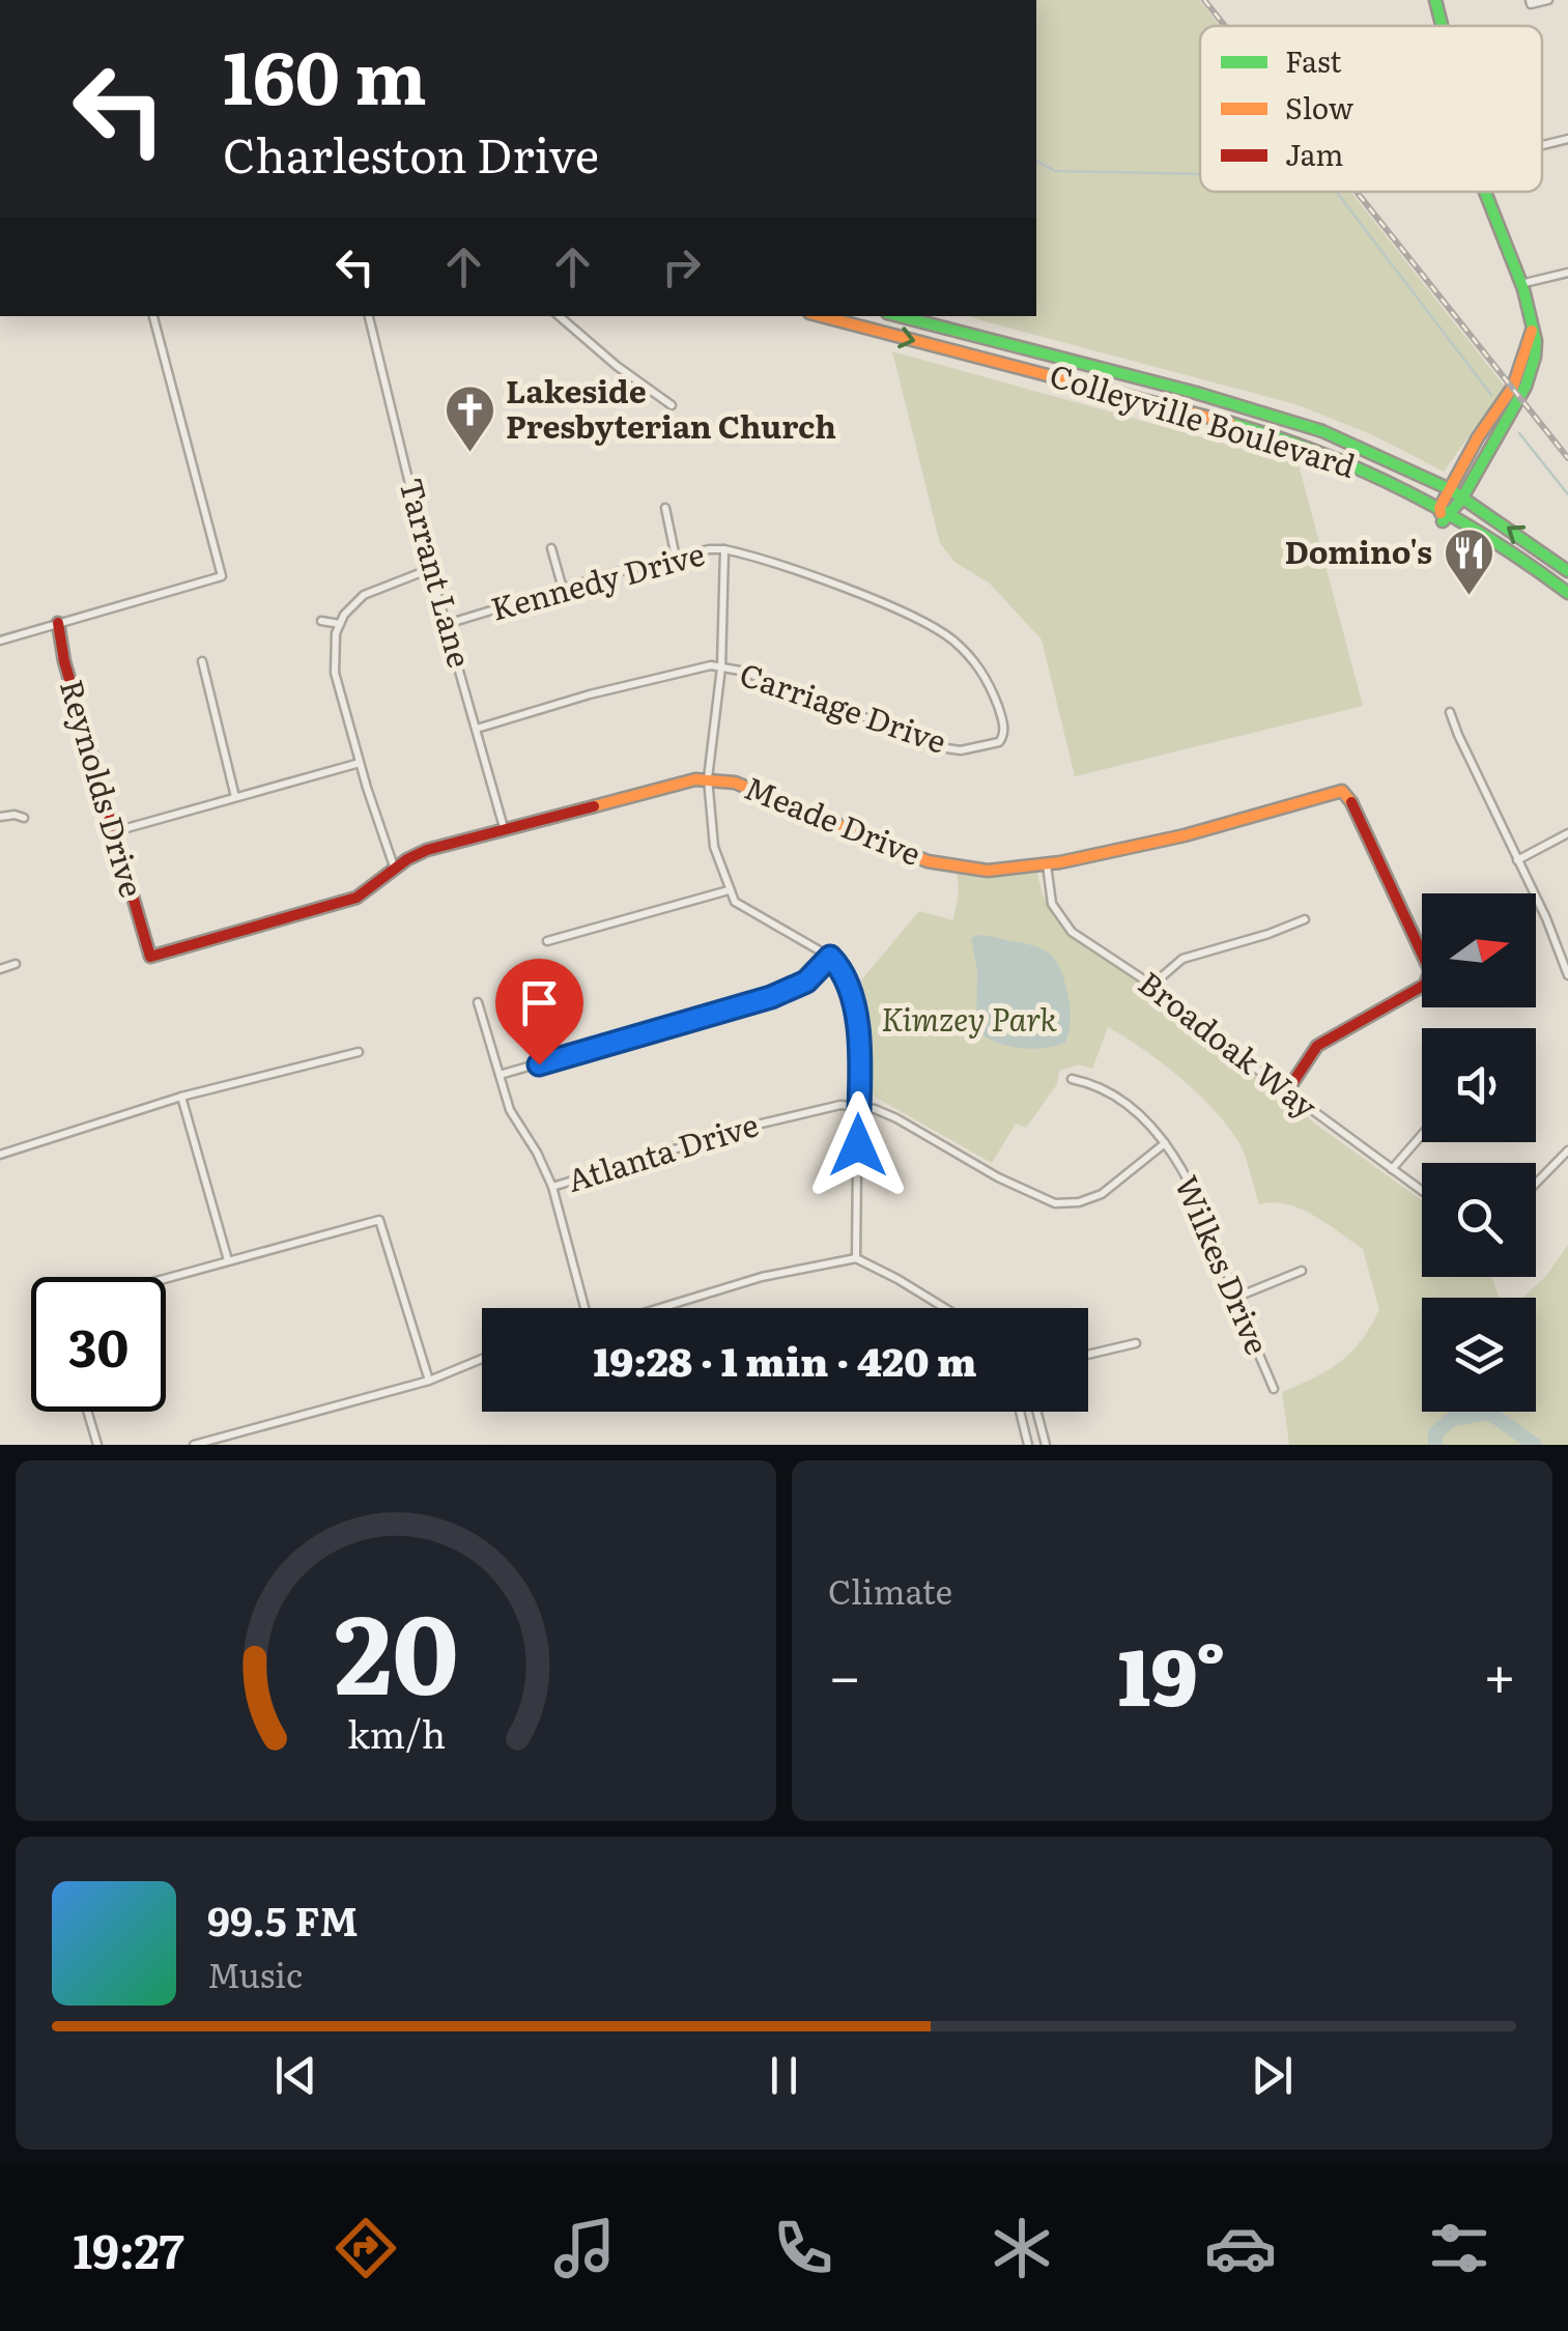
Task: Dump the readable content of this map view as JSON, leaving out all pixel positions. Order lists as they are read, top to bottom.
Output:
{
  "streets": {
    "main road": ["Colleyville Boulevard", "Reynolds Drive", "Meade Drive"],
    "street": [
      "Tarrant Lane",
      "Kennedy Drive",
      "Carriage Drive",
      "Broadoak Way",
      "Atlanta Drive",
      "Wilkes Drive"
    ]
  },
  "crossings": [
    ["Tarrant Lane", "Kennedy Drive"],
    ["Tarrant Lane", "Carriage Drive"],
    ["Tarrant Lane", "Meade Drive"],
    ["Kennedy Drive", "Carriage Drive"],
    ["Reynolds Drive", "Meade Drive"],
    ["Meade Drive", "Broadoak Way"],
    ["Atlanta Drive", "Wilkes Drive"]
  ],
  "parks": ["Kimzey Park"],
  "places": {
    "church": ["Lakeside Presbyterian Church"],
    "restaurant": ["Domino's"]
  },
  "legend": ["Fast", "Slow", "Jam"],
  "north": "right",
  "page": {
    "turn": ["160 m", "Charleston Drive"],
    "limit": "30",
    "trip": "19:28 · 1 min · 420 m",
    "tile": "Climate",
    "heat": ["−", "19°", "+"],
    "song": ["99.5 FM", "Music"],
    "tabs": "19:27",
    "gauge": ["20", "km/h"]
  }
}
